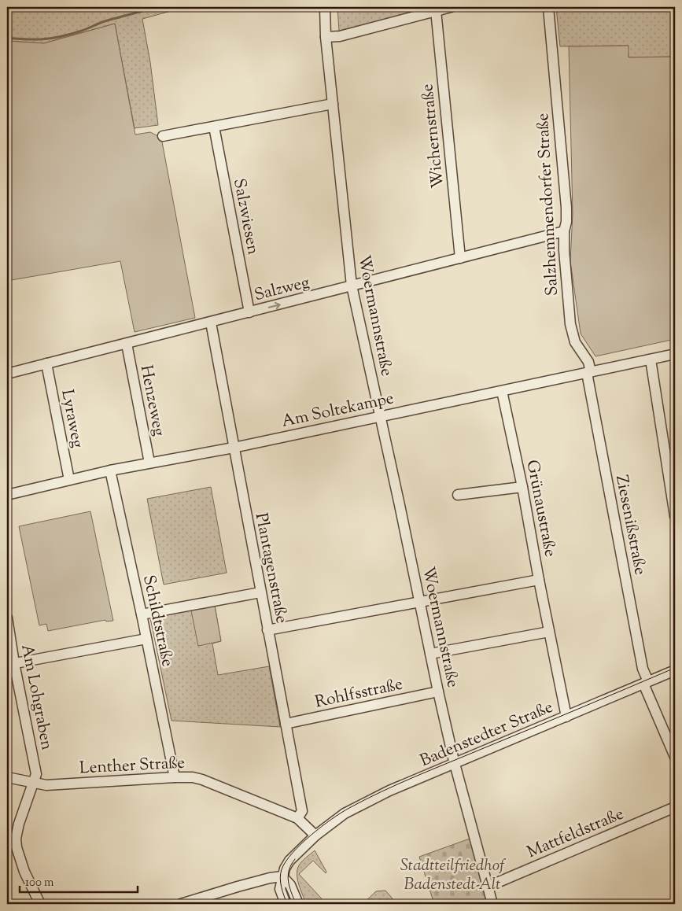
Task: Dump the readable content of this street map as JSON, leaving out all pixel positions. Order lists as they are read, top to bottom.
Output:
{
  "streets": {
    "street": [
      "Wichernstraße",
      "Salzhemmendorfer Straße",
      "Salzwiesen",
      "Salzweg",
      "Woermannstraße",
      "Henzeweg",
      "Am Soltekampe",
      "Lyraweg",
      "Grünaustraße",
      "Ziesenißstraße",
      "Plantagenstraße",
      "Schildtstraße",
      "Rohlfsstraße",
      "Am Lohgraben",
      "Badenstedter Straße",
      "Lenther Straße",
      "Mattfeldstraße"
    ]
  },
  "crossings": [
    ["Wichernstraße", "Salzweg"],
    ["Salzhemmendorfer Straße", "Salzweg"],
    ["Salzhemmendorfer Straße", "Am Soltekampe"],
    ["Salzhemmendorfer Straße", "Ziesenißstraße"],
    ["Salzwiesen", "Salzweg"],
    ["Salzweg", "Woermannstraße"],
    ["Salzweg", "Henzeweg"],
    ["Salzweg", "Lyraweg"],
    ["Salzweg", "Plantagenstraße"],
    ["Woermannstraße", "Am Soltekampe"],
    ["Woermannstraße", "Rohlfsstraße"],
    ["Woermannstraße", "Badenstedter Straße"],
    ["Woermannstraße", "Mattfeldstraße"],
    ["Henzeweg", "Am Soltekampe"],
    ["Am Soltekampe", "Lyraweg"],
    ["Am Soltekampe", "Grünaustraße"],
    ["Am Soltekampe", "Ziesenißstraße"],
    ["Am Soltekampe", "Plantagenstraße"],
    ["Am Soltekampe", "Schildtstraße"],
    ["Grünaustraße", "Badenstedter Straße"],
    ["Ziesenißstraße", "Badenstedter Straße"],
    ["Plantagenstraße", "Rohlfsstraße"],
    ["Plantagenstraße", "Lenther Straße"],
    ["Schildtstraße", "Lenther Straße"],
    ["Am Lohgraben", "Lenther Straße"],
    ["Badenstedter Straße", "Lenther Straße"]
  ],
  "parks": ["Stadtteilfriedhof Badenstedt-Alt"],
  "scale_bar": "100 m"
}
